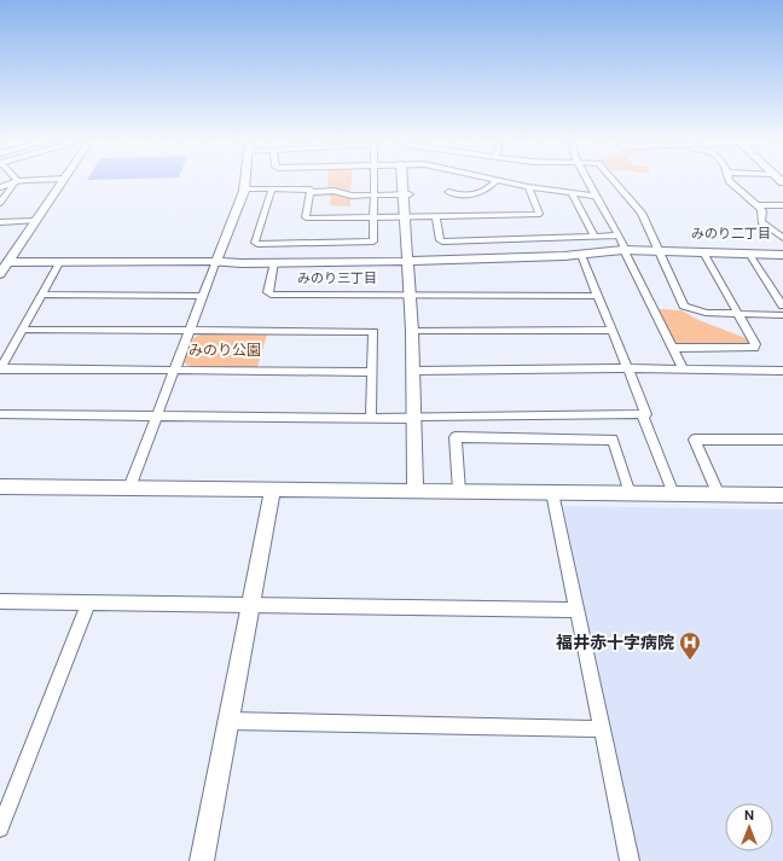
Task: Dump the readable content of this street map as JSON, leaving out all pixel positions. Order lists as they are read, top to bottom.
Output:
{
  "districts": ["みのり二丁目", "みのり三丁目"],
  "parks": ["みのり公園"],
  "places": {
    "hospital": ["福井赤十字病院"]
  },
  "north": "top"
}
